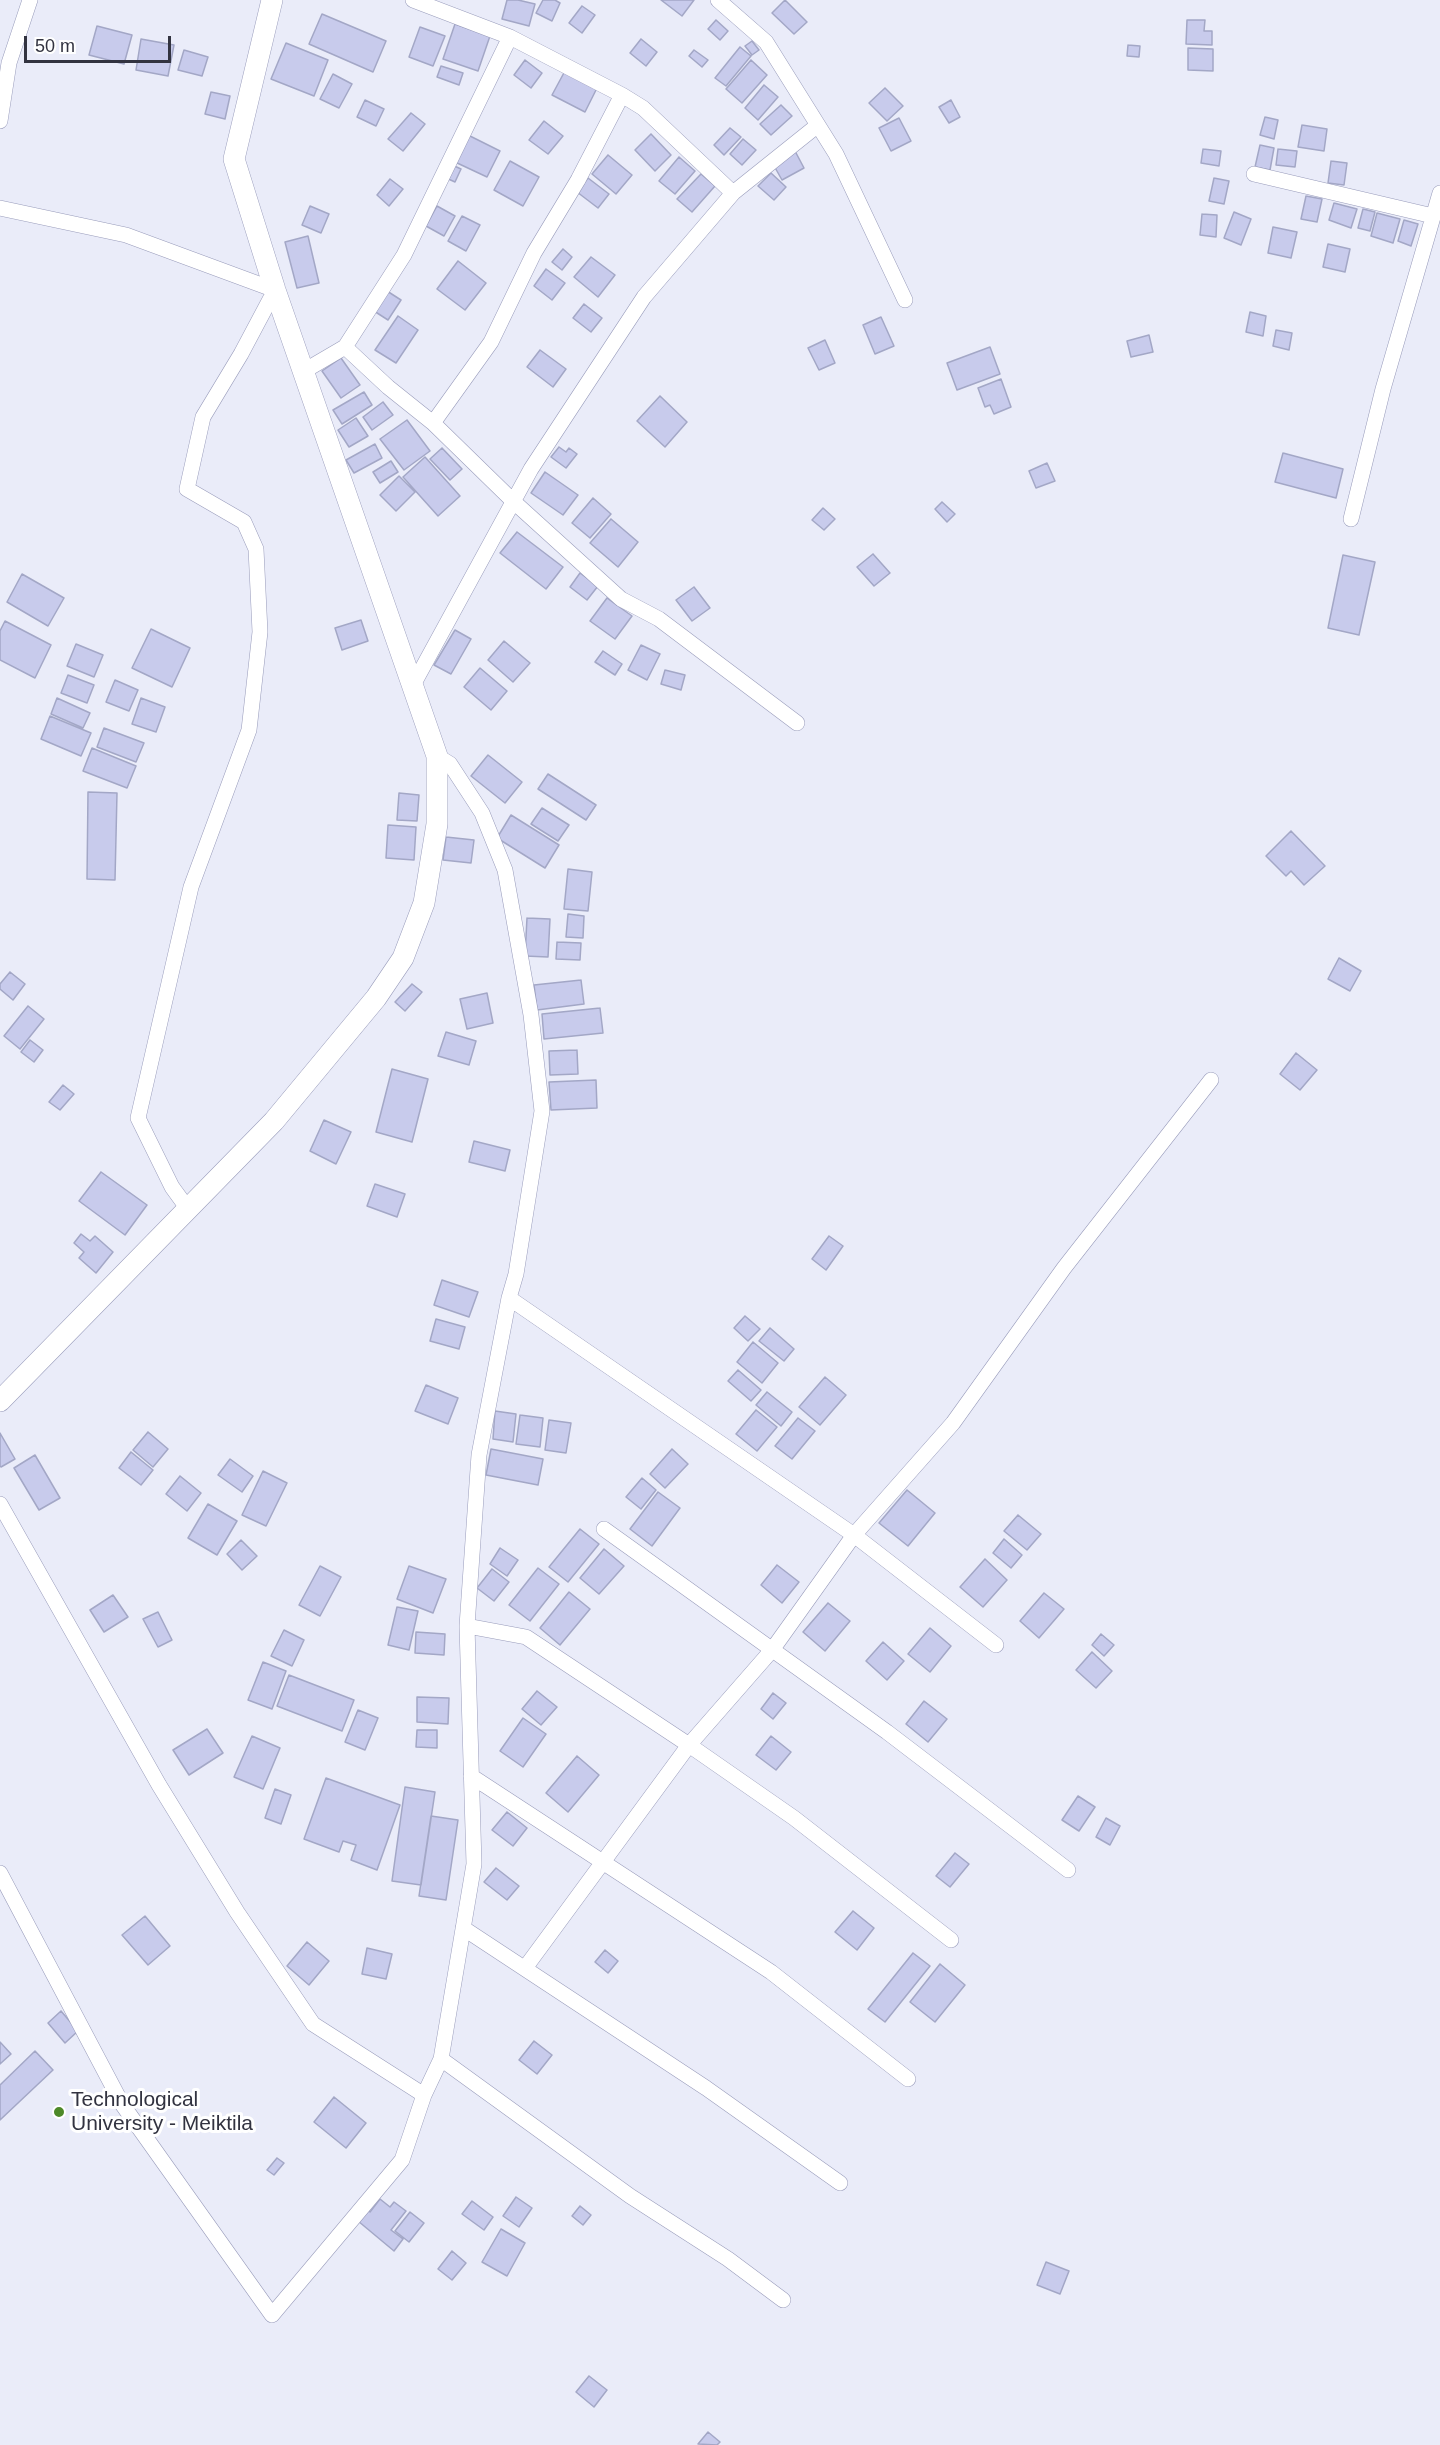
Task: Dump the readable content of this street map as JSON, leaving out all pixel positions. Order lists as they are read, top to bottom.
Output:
{
  "places": ["Technological University - Meiktila"],
  "scale_bar": "50 m"
}
